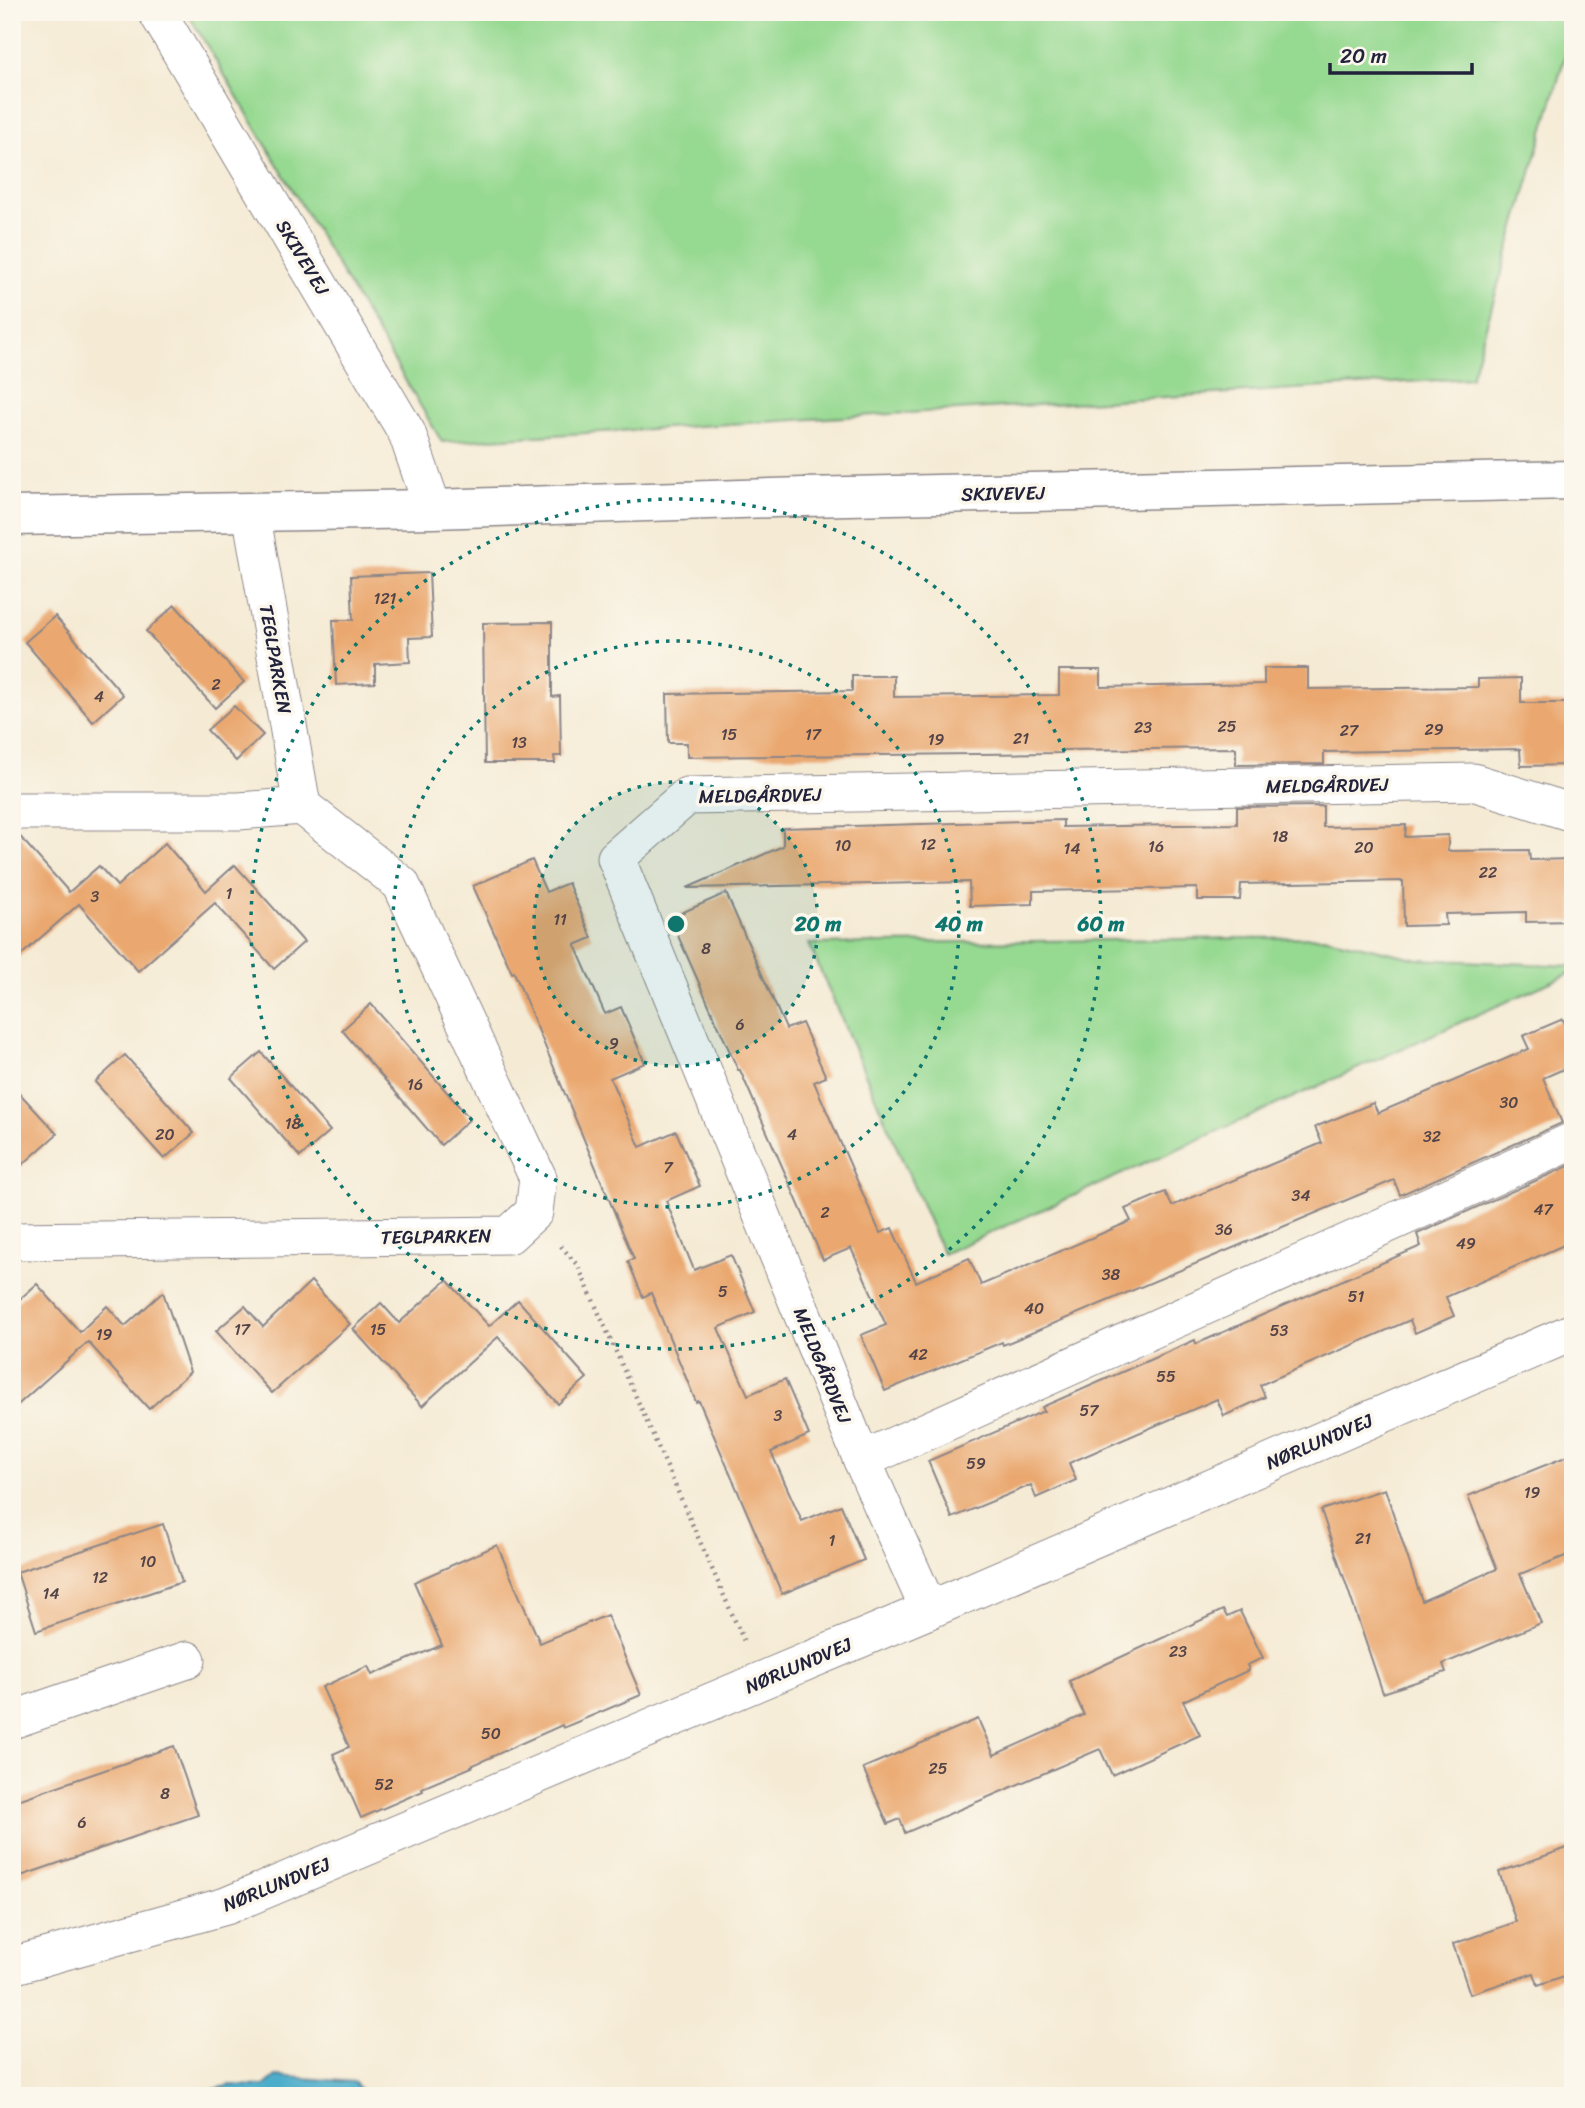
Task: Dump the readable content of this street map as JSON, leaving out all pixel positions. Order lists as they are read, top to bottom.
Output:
{
  "streets": {
    "street": [
      "SKIVEVEJ",
      "TEGLPARKEN",
      "MELDGÅRDVEJ",
      "NØRLUNDVEJ"
    ]
  },
  "crossings": [
    ["SKIVEVEJ", "TEGLPARKEN"],
    ["MELDGÅRDVEJ", "NØRLUNDVEJ"]
  ],
  "house_numbers": [
    "121",
    "2",
    "4",
    "25",
    "23",
    "29",
    "27",
    "15",
    "17",
    "21",
    "19",
    "13",
    "18",
    "12",
    "10",
    "16",
    "20",
    "14",
    "22",
    "1",
    "3",
    "11",
    "8",
    "6",
    "9",
    "16",
    "30",
    "18",
    "20",
    "4",
    "32",
    "7",
    "34",
    "47",
    "2",
    "36",
    "49",
    "38",
    "5",
    "51",
    "40",
    "17",
    "15",
    "53",
    "19",
    "42",
    "55",
    "57",
    "3",
    "59",
    "19",
    "21",
    "1",
    "10",
    "12",
    "14",
    "23",
    "50",
    "25",
    "52",
    "8",
    "6"
  ],
  "scale_bar": "20 m",
  "rings": ["20 m", "40 m", "60 m"]
}
